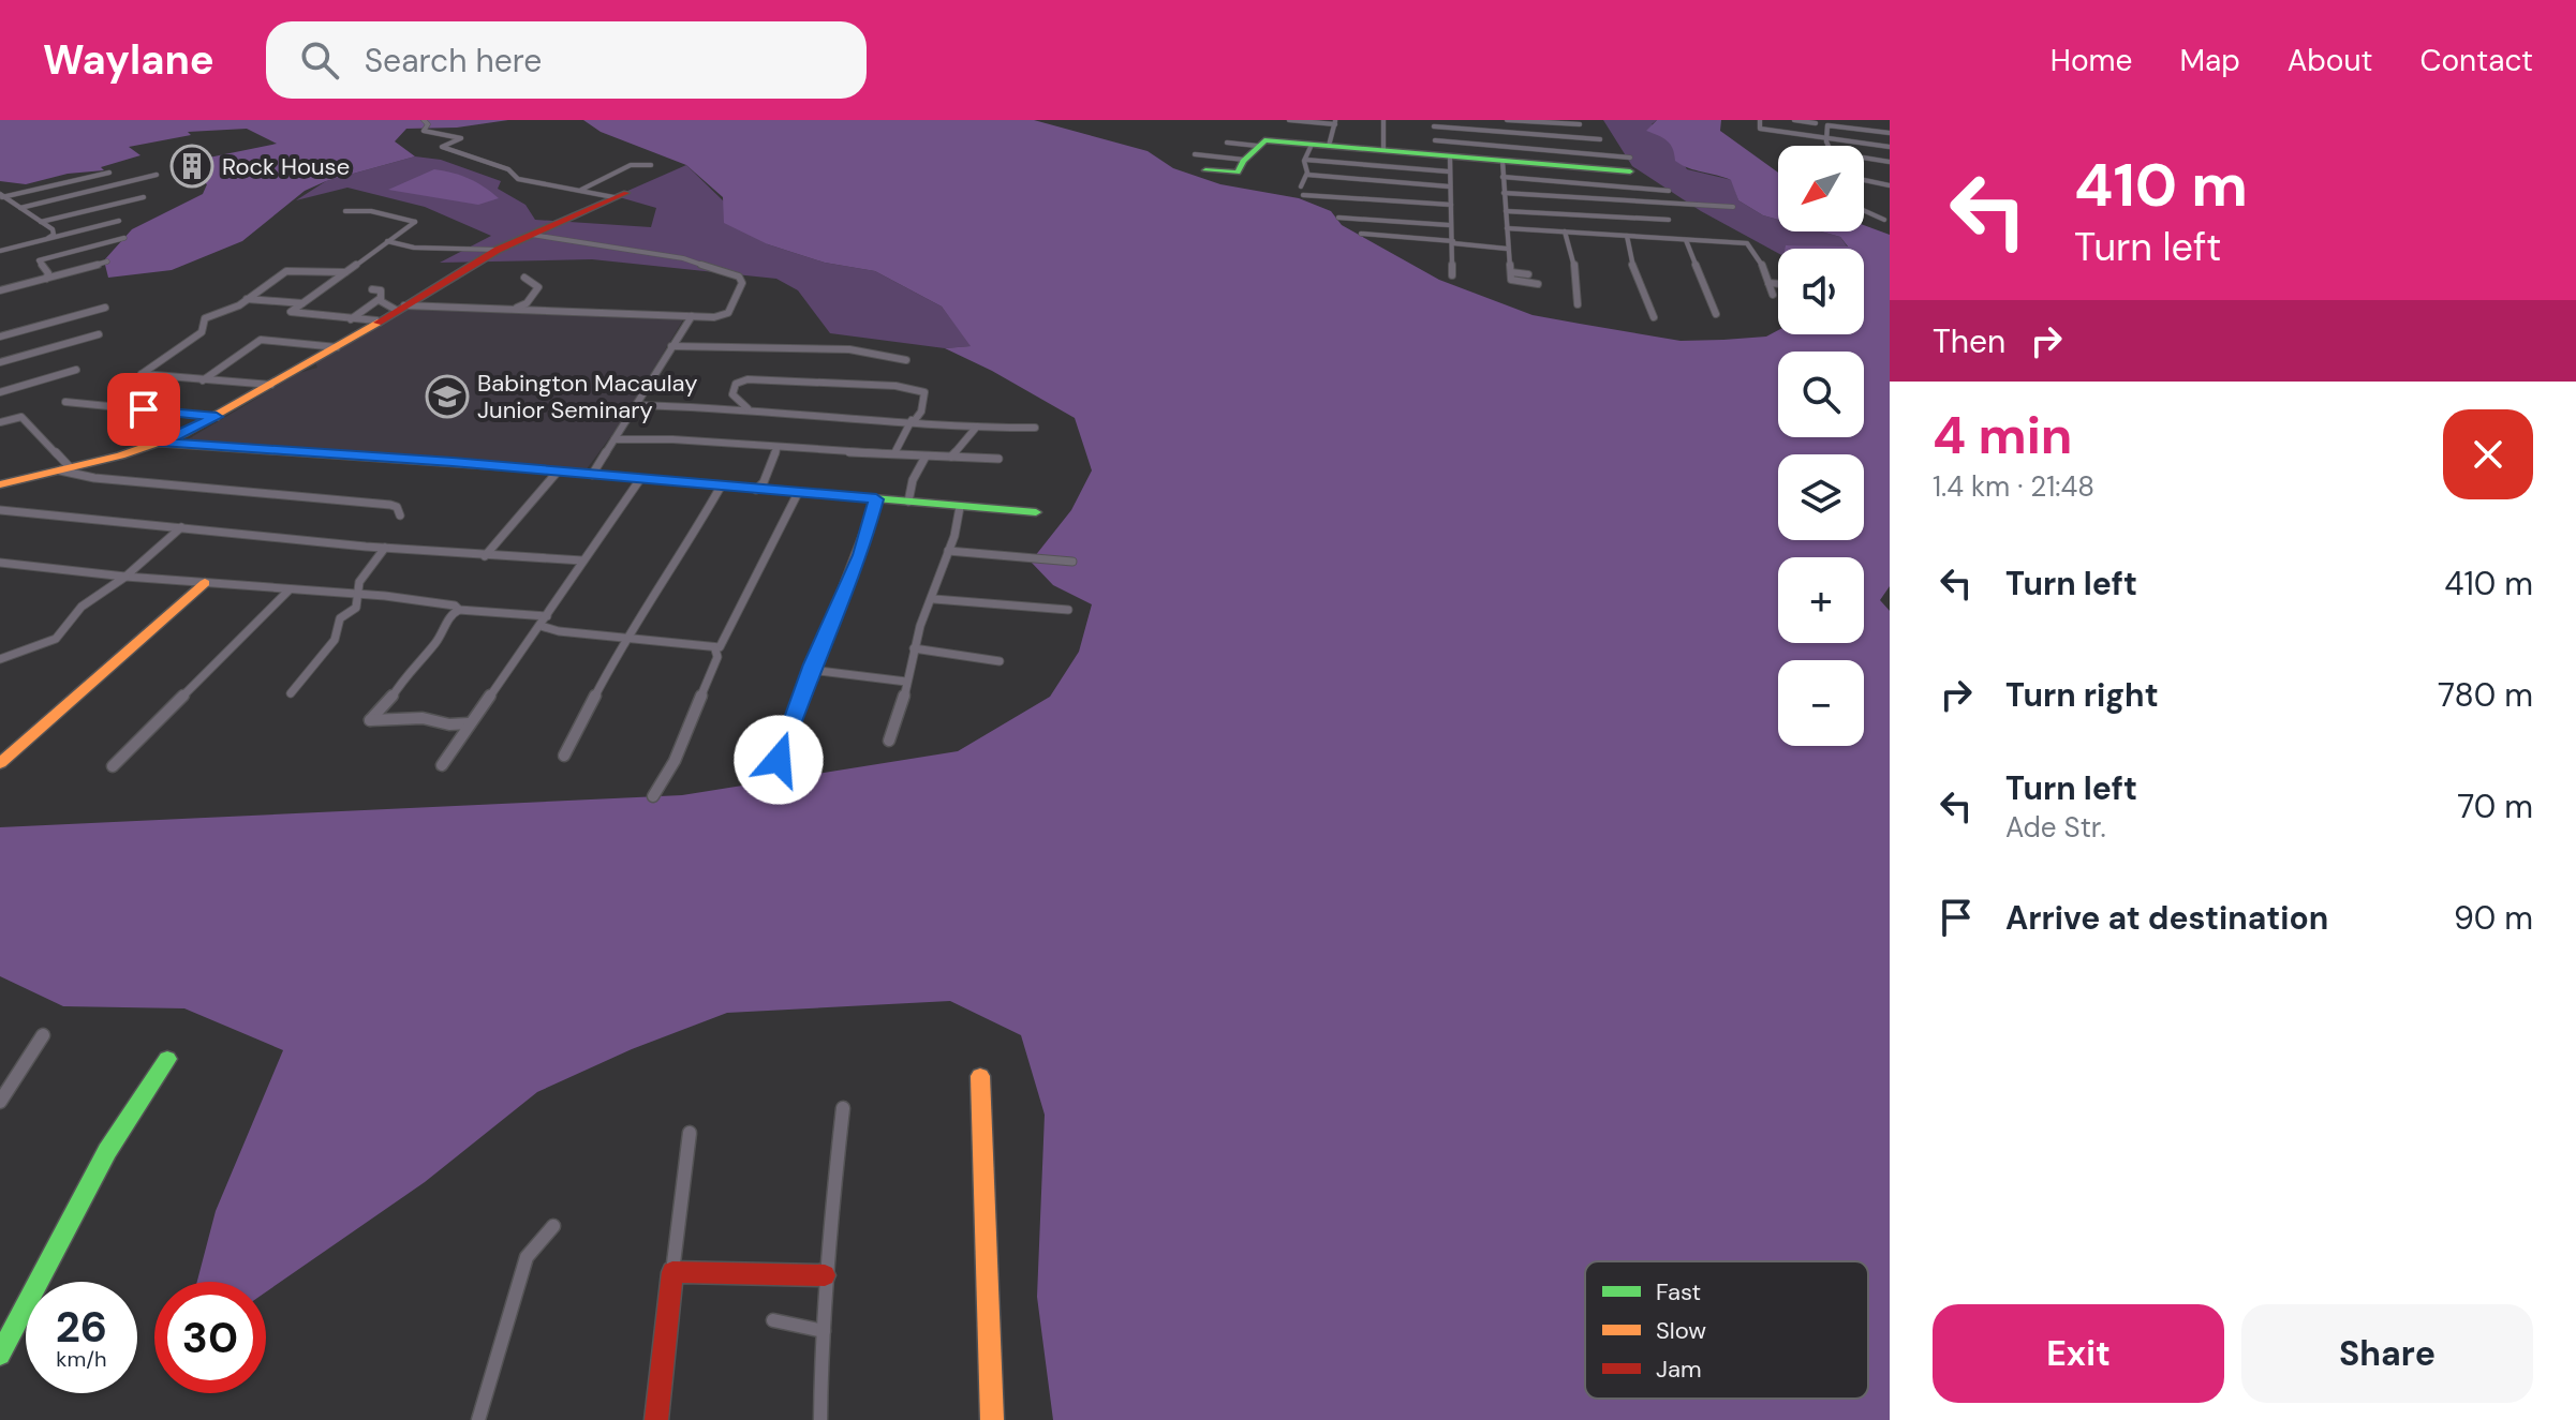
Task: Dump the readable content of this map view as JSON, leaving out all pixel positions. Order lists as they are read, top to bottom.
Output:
{
  "places": {
    "building": ["Rock House"],
    "school or university": ["Babington Macaulay Junior Seminary"]
  },
  "legend": ["Fast", "Slow", "Jam"],
  "north": "bottom left",
  "page": {
    "header": "Waylane",
    "search": "Search here",
    "nav": [
      "Home",
      "Map",
      "About",
      "Contact"
    ],
    "turn": ["410 m", "Turn left"],
    "map_buttons": ["+", "−"],
    "then": "Then",
    "heading": ["4 min", "1.4 km · 21:48"],
    "list": [
      {
        "name": "Turn left",
        "value": "410 m"
      },
      {
        "name": "Turn right",
        "value": "780 m"
      },
      {
        "name": "Turn left",
        "note": "Ade Str.",
        "value": "70 m"
      },
      {
        "name": "Arrive at destination",
        "value": "90 m"
      }
    ],
    "speed": "26 km/h",
    "limit": "30",
    "buttons": ["Exit", "Share"]
  }
}
